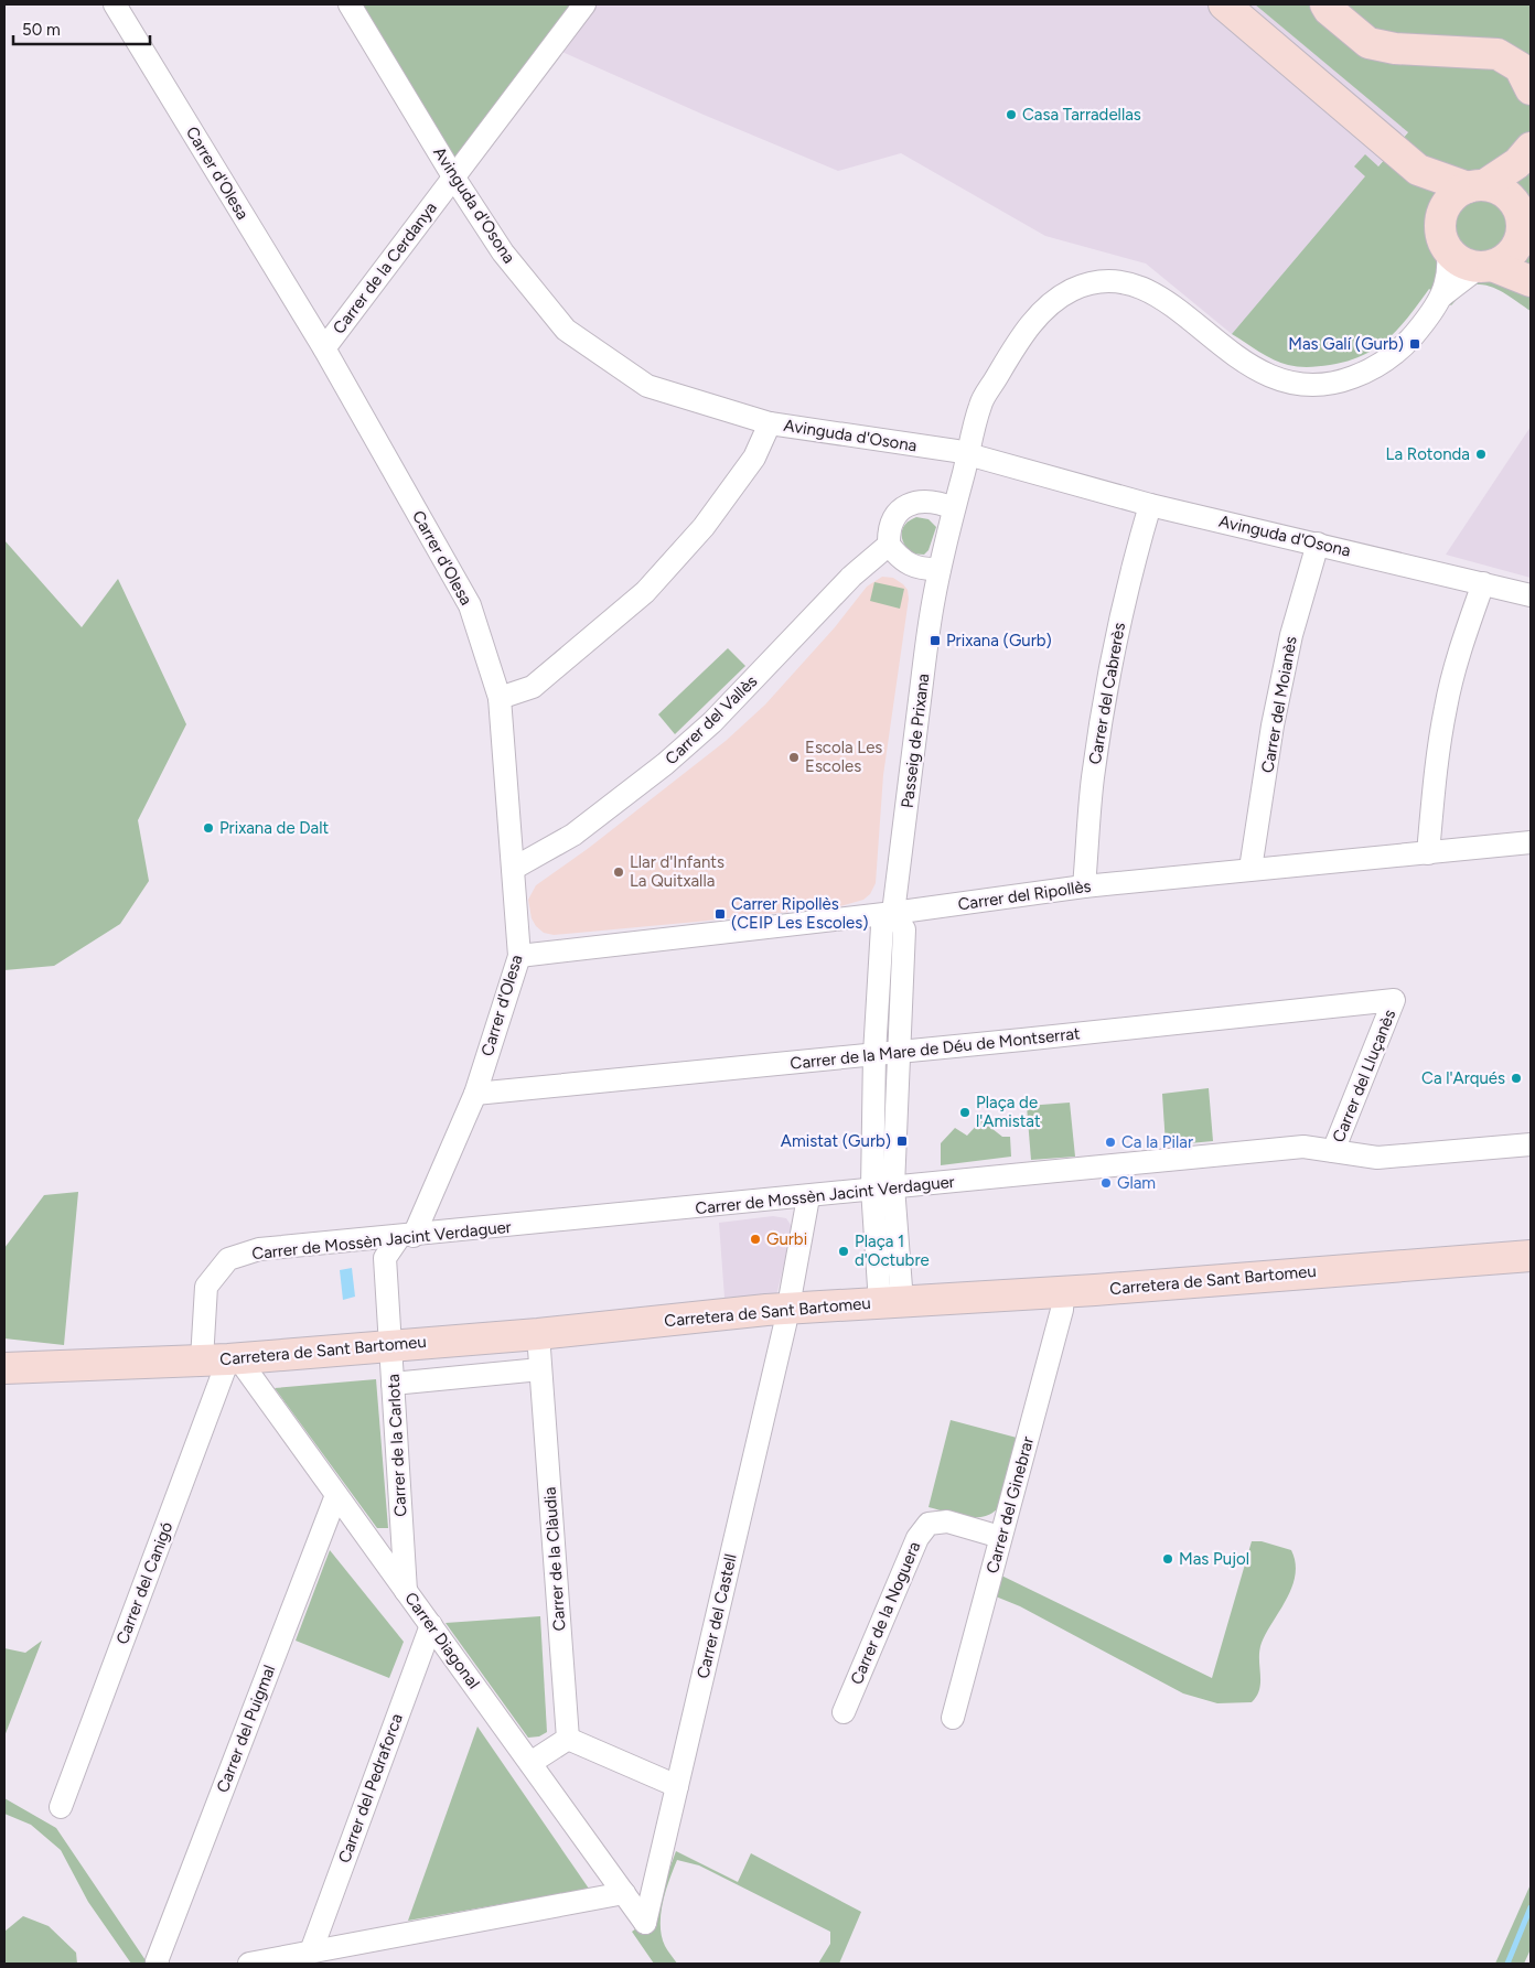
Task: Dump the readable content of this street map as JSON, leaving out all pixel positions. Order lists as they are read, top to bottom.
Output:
{
  "streets": {
    "street": [
      "Carrer d'Olesa",
      "Avinguda d'Osona",
      "Carrer de la Cerdanya",
      "Carrer del Cabrerès",
      "Carrer del Moianès",
      "Carrer del Vallès",
      "Passeig de Prixana",
      "Carrer del Ripollès",
      "Carrer de la Mare de Déu de Montserrat",
      "Carrer del Lluçanès",
      "Carrer de Mossèn Jacint Verdaguer",
      "Carretera de Sant Bartomeu",
      "Carrer de la Carlota",
      "Carrer del Ginebrar",
      "Carrer de la Clàudia",
      "Carrer del Canigó",
      "Carrer de la Noguera",
      "Carrer del Castell",
      "Carrer Diagonal",
      "Carrer del Puigmal",
      "Carrer del Pedraforca"
    ]
  },
  "crossings": [
    ["Carrer d'Olesa", "Carrer de la Cerdanya"],
    ["Carrer d'Olesa", "Carrer del Vallès"],
    ["Carrer d'Olesa", "Carrer del Ripollès"],
    ["Carrer d'Olesa", "Carrer de la Mare de Déu de Montserrat"],
    ["Carrer d'Olesa", "Carrer de Mossèn Jacint Verdaguer"],
    ["Carrer d'Olesa", "Carrer de la Carlota"],
    ["Avinguda d'Osona", "Carrer de la Cerdanya"],
    ["Avinguda d'Osona", "Carrer del Cabrerès"],
    ["Avinguda d'Osona", "Carrer del Moianès"],
    ["Carrer del Cabrerès", "Carrer del Ripollès"],
    ["Carrer del Moianès", "Carrer del Ripollès"],
    ["Carrer del Vallès", "Passeig de Prixana"],
    ["Passeig de Prixana", "Carrer del Ripollès"],
    ["Passeig de Prixana", "Carrer de la Mare de Déu de Montserrat"],
    ["Passeig de Prixana", "Carrer de Mossèn Jacint Verdaguer"],
    ["Passeig de Prixana", "Carretera de Sant Bartomeu"],
    ["Carrer de la Mare de Déu de Montserrat", "Carrer del Lluçanès"],
    ["Carrer del Lluçanès", "Carrer de Mossèn Jacint Verdaguer"],
    ["Carrer de Mossèn Jacint Verdaguer", "Carretera de Sant Bartomeu"],
    ["Carrer de Mossèn Jacint Verdaguer", "Carrer de la Carlota"],
    ["Carrer de Mossèn Jacint Verdaguer", "Carrer del Canigó"],
    ["Carrer de Mossèn Jacint Verdaguer", "Carrer Diagonal"],
    ["Carretera de Sant Bartomeu", "Carrer de la Carlota"],
    ["Carretera de Sant Bartomeu", "Carrer del Ginebrar"],
    ["Carretera de Sant Bartomeu", "Carrer de la Clàudia"],
    ["Carretera de Sant Bartomeu", "Carrer del Canigó"],
    ["Carretera de Sant Bartomeu", "Carrer del Castell"],
    ["Carretera de Sant Bartomeu", "Carrer Diagonal"],
    ["Carrer de la Carlota", "Carrer Diagonal"],
    ["Carrer del Ginebrar", "Carrer de la Noguera"],
    ["Carrer del Canigó", "Carrer Diagonal"],
    ["Carrer del Castell", "Carrer Diagonal"],
    ["Carrer Diagonal", "Carrer del Puigmal"],
    ["Carrer Diagonal", "Carrer del Pedraforca"]
  ],
  "places": {
    "other": [
      "Casa Tarradellas",
      "La Rotonda",
      "Escola Les Escoles",
      "Prixana de Dalt",
      "Llar d'Infants La Quitxalla",
      "Ca l'Arqués",
      "Plaça de l'Amistat",
      "Ca la Pilar",
      "Glam",
      "Gurbi",
      "Plaça 1 d'Octubre",
      "Mas Pujol"
    ],
    "transit": [
      "Mas Galí (Gurb)",
      "Prixana (Gurb)",
      "Carrer Ripollès (CEIP Les Escoles)",
      "Amistat (Gurb)"
    ]
  },
  "scale_bar": "50 m"
}
